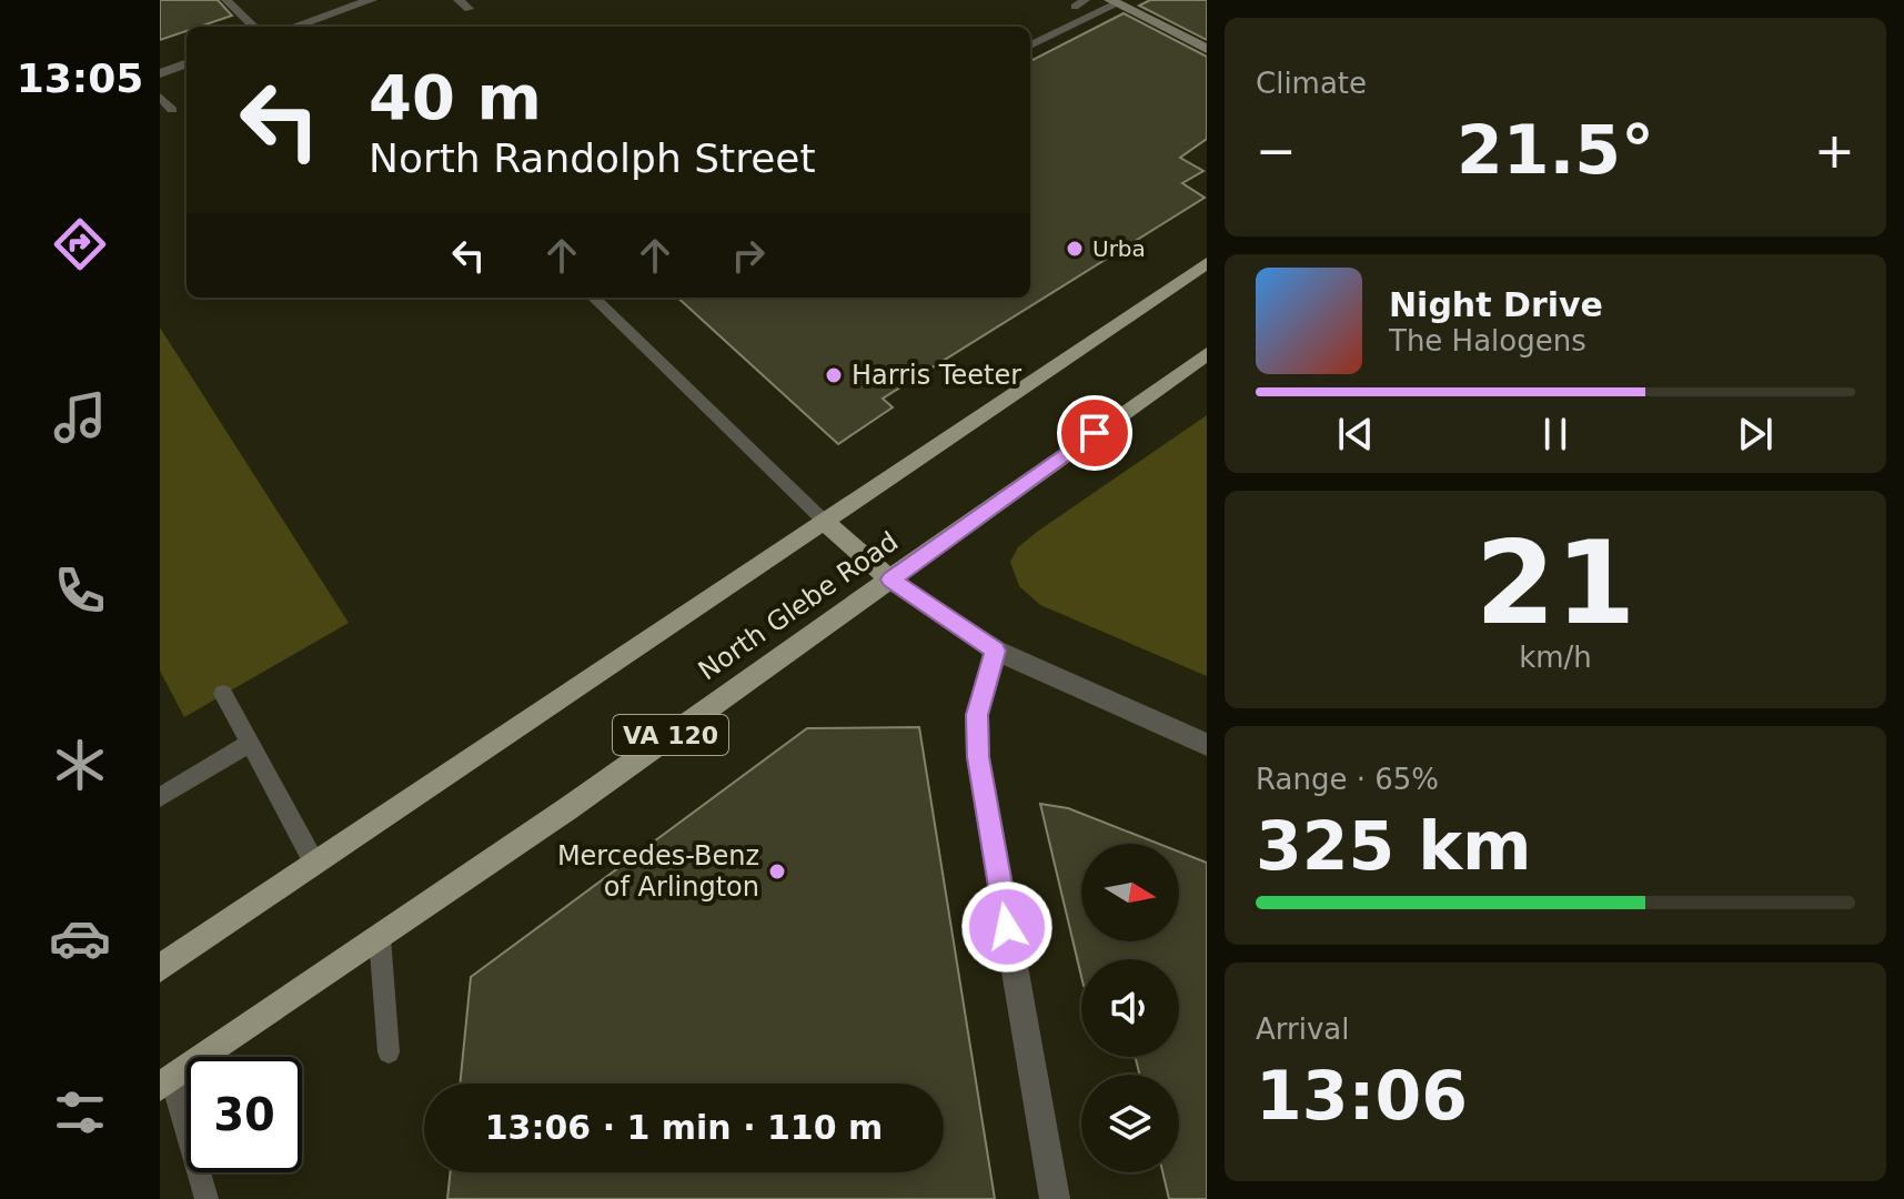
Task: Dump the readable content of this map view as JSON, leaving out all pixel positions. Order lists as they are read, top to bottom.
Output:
{
  "streets": {
    "main road": ["North Glebe Road", "VA 120"]
  },
  "places": ["Urba", "Harris Teeter", "Mercedes-Benz of Arlington"],
  "north": "right",
  "page": {
    "tabs": "13:05",
    "tile": [
      "Climate",
      ["21", "km/h"],
      ["Range · 65%", "325 km"],
      ["Arrival", "13:06"]
    ],
    "turn": ["40 m", "North Randolph Street"],
    "heat": ["−", "21.5°", "+"],
    "song": ["Night Drive", "The Halogens"],
    "limit": "30",
    "trip": "13:06 · 1 min · 110 m"
  }
}
